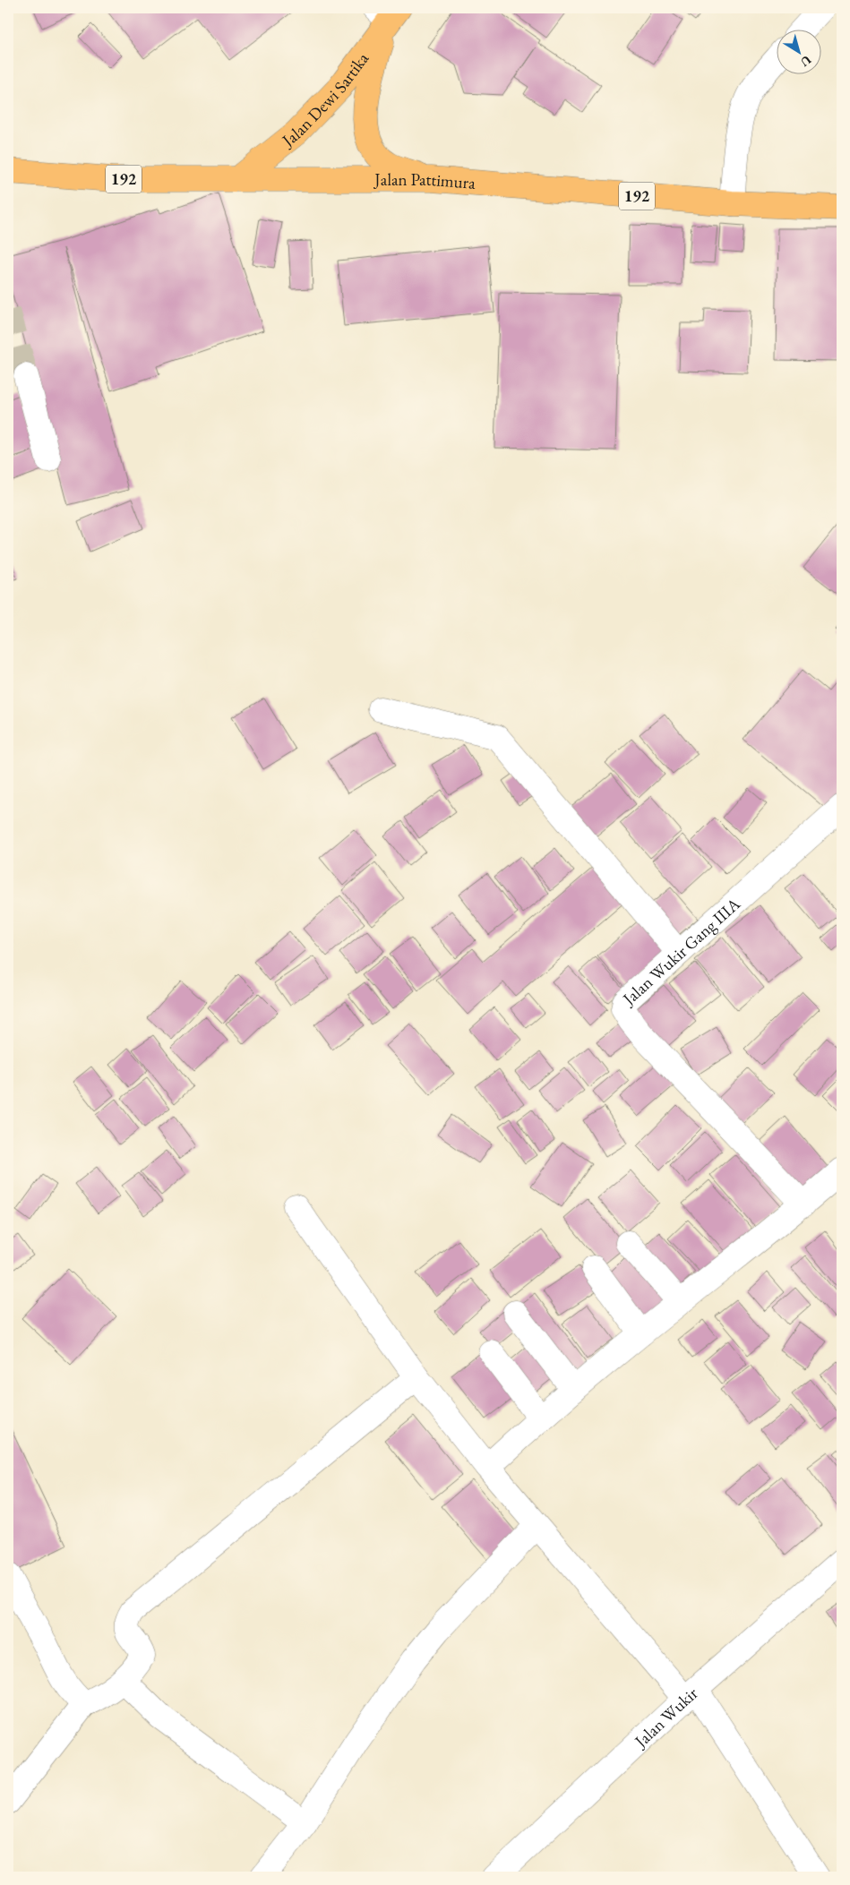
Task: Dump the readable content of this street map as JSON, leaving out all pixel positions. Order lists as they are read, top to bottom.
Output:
{
  "streets": {
    "main road": ["Jalan Dewi Sartika", "192", "Jalan Pattimura"],
    "street": ["Jalan Wukir Gang IIIA", "Jalan Wukir"]
  },
  "crossings": [
    ["Jalan Dewi Sartika", "Jalan Pattimura"]
  ],
  "north": "bottom right"
}
